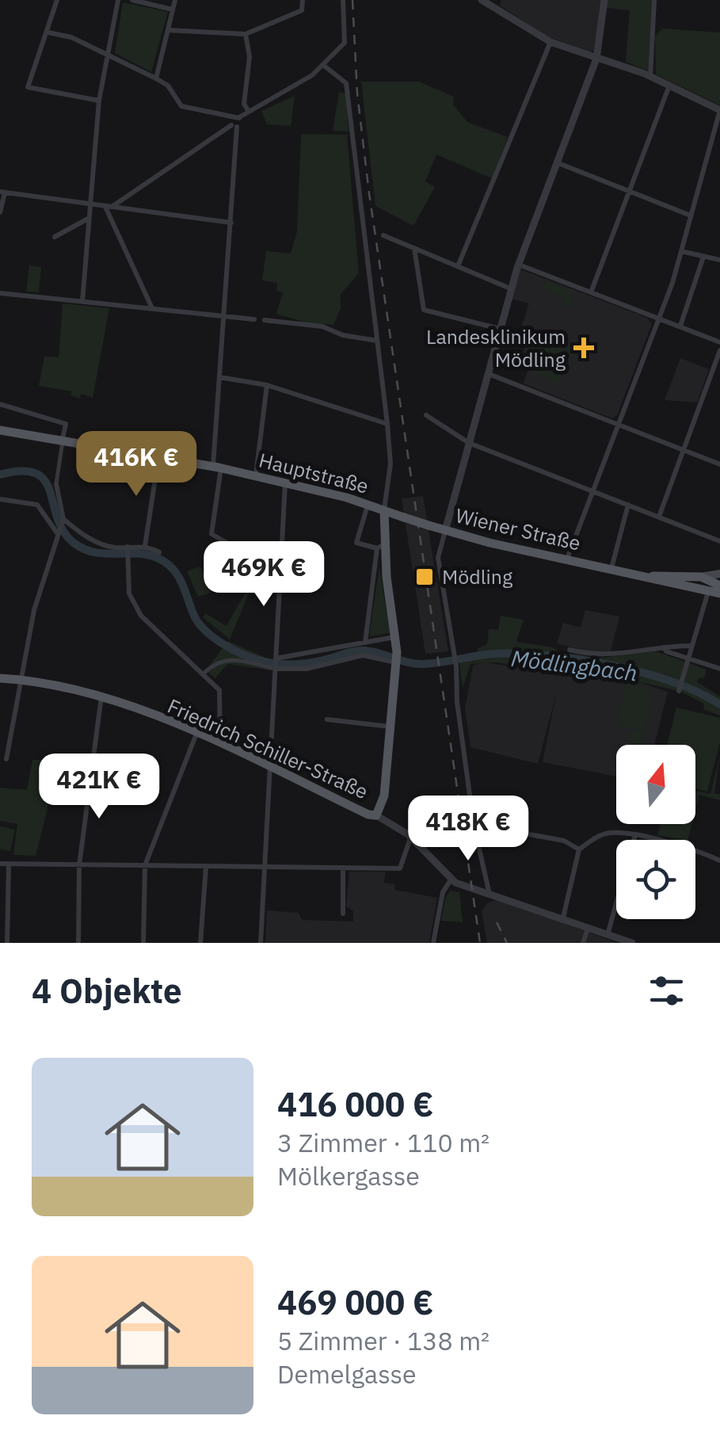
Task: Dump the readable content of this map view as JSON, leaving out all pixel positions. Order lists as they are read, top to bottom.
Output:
{
  "streets": {
    "main road": ["Hauptstraße", "Wiener Straße", "Friedrich Schiller-Straße"]
  },
  "crossings": [
    ["Hauptstraße", "Wiener Straße"]
  ],
  "water": ["Mödlingbach"],
  "places": {
    "health": ["Landesklinikum Mödling"],
    "transit": ["Mödling"]
  },
  "north": "top",
  "page": {
    "price": [
      "416K €",
      "469K €",
      "421K €",
      "418K €"
    ],
    "heading": "4 Objekte",
    "list": [
      {
        "name": "416 000 €",
        "note": "3 Zimmer · 110 m² · Mölkergasse"
      },
      {
        "name": "469 000 €",
        "note": "5 Zimmer · 138 m² · Demelgasse"
      }
    ]
  }
}
